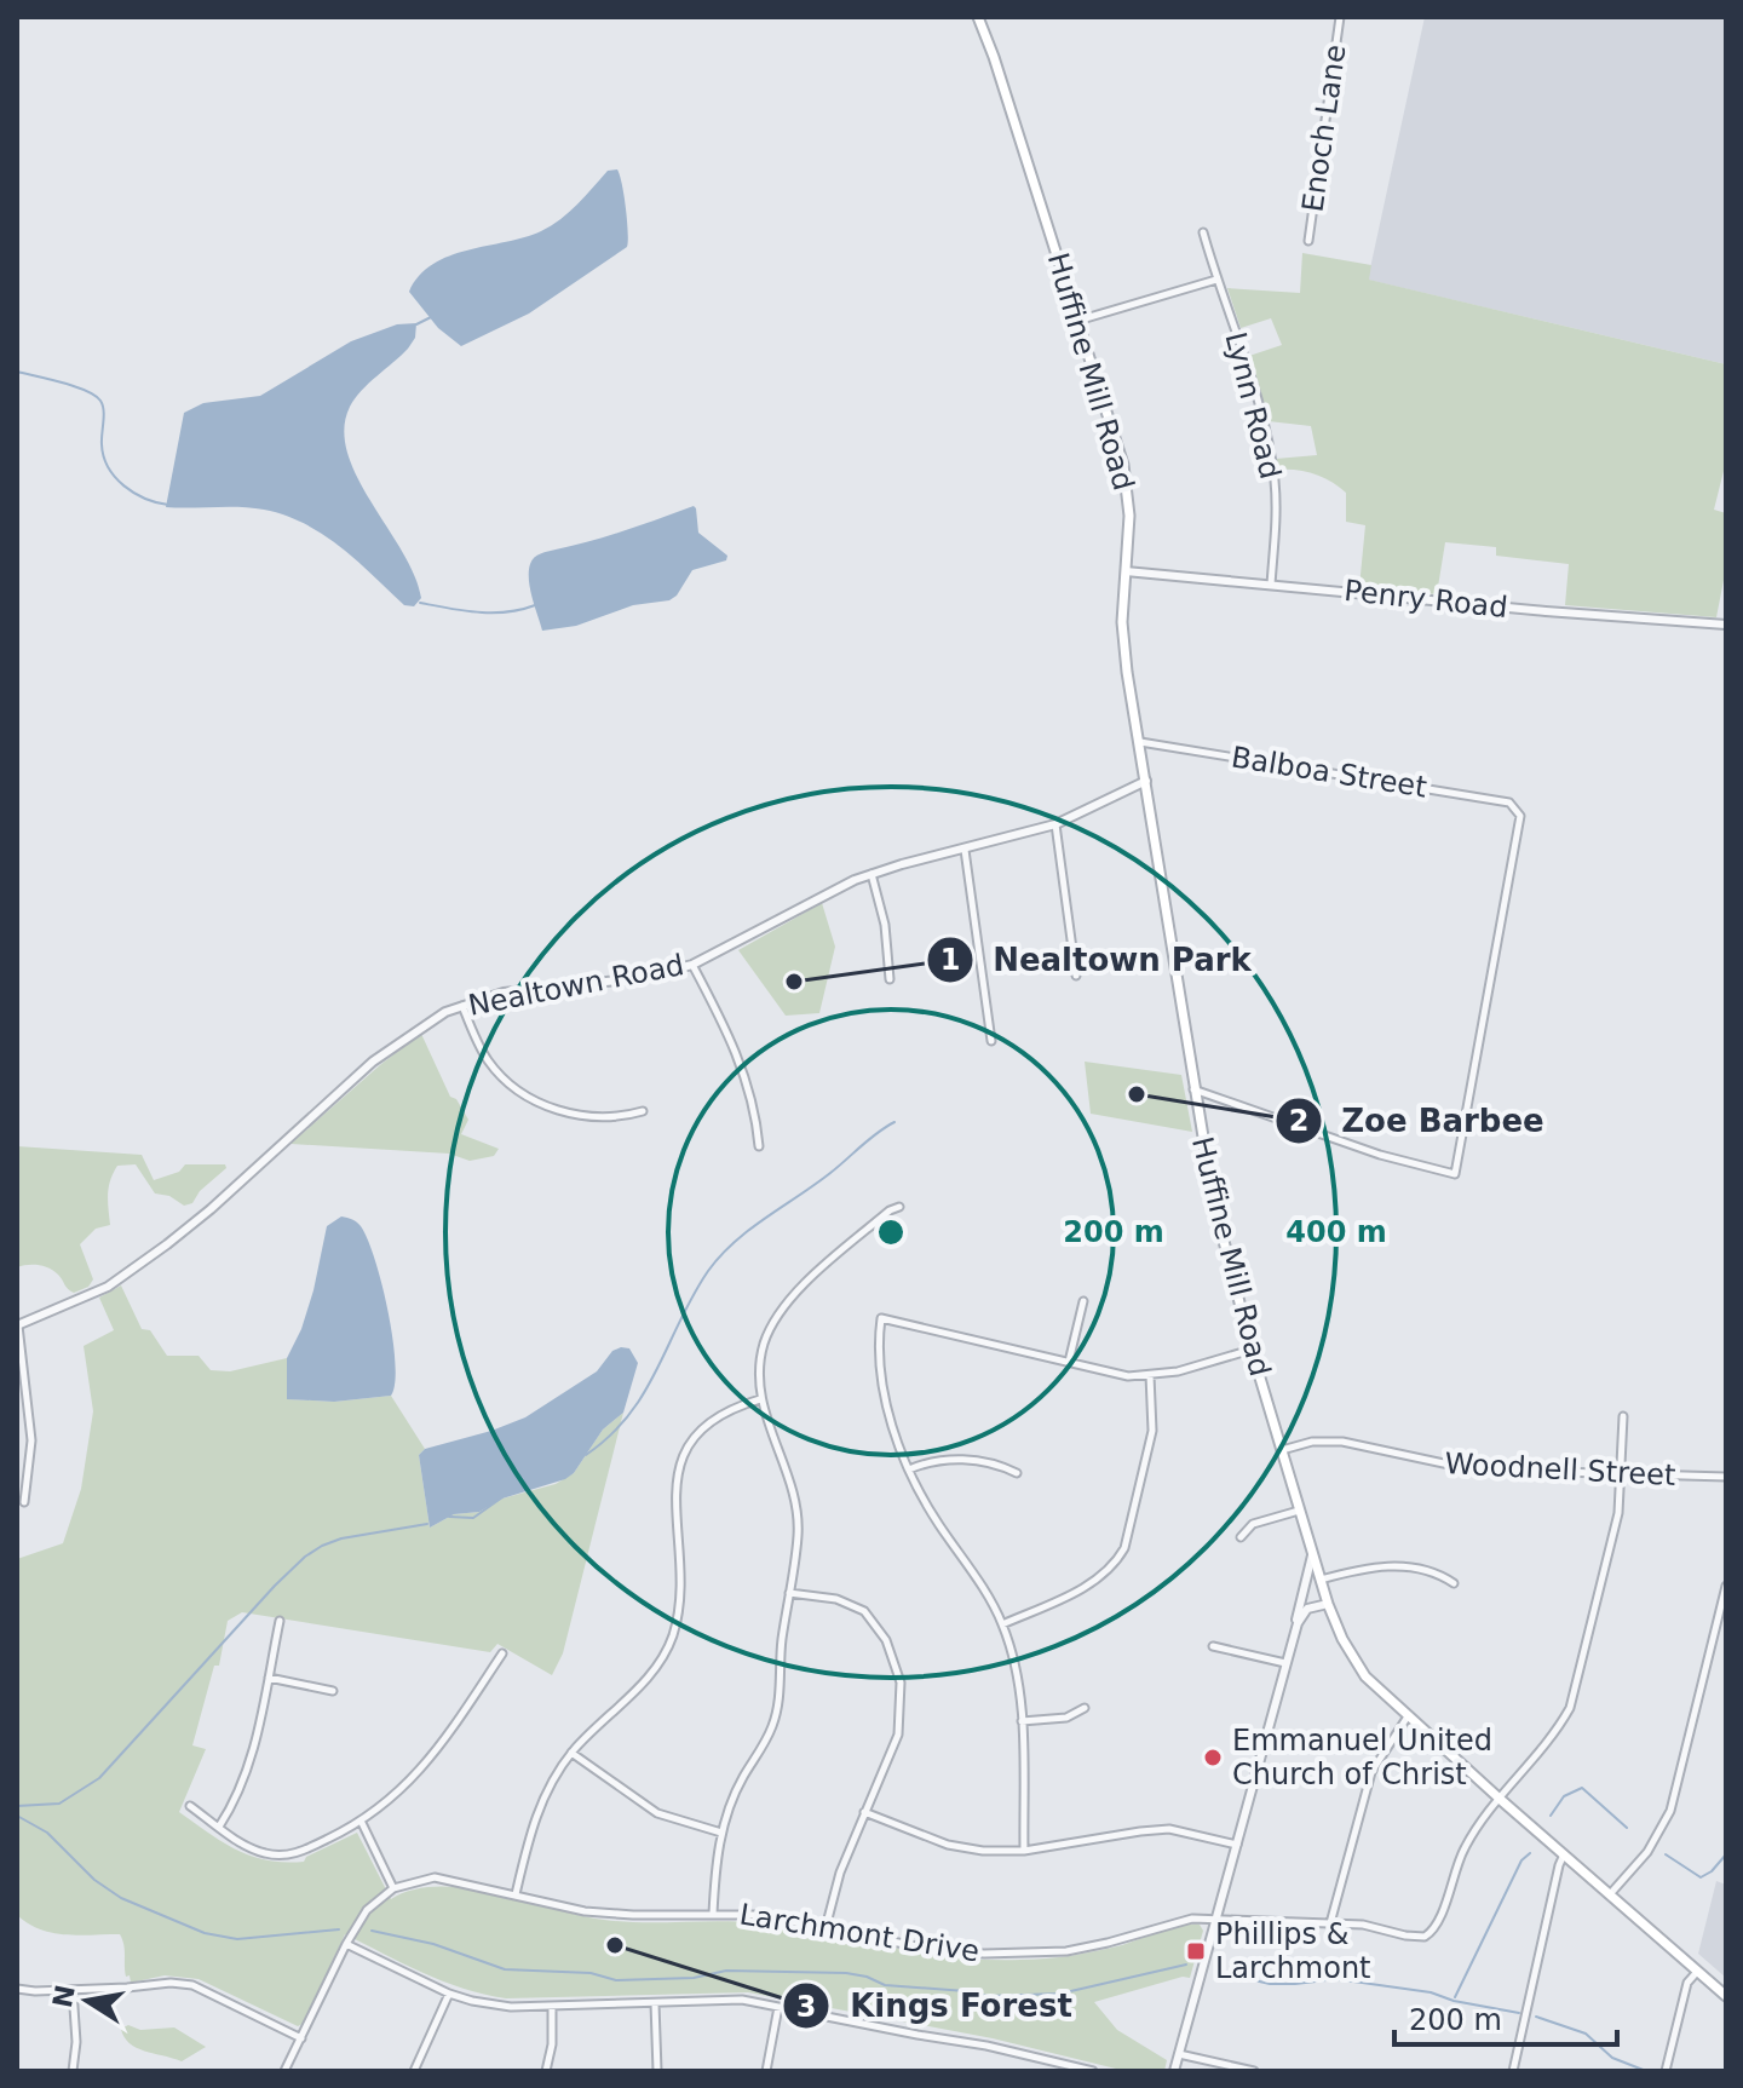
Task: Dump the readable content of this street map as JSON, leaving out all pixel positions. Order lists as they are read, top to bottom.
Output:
{
  "streets": {
    "main road": ["Huffine Mill Road"],
    "street": [
      "Enoch Lane",
      "Lynn Road",
      "Penry Road",
      "Balboa Street",
      "Nealtown Road",
      "Woodnell Street",
      "Larchmont Drive"
    ]
  },
  "crossings": [
    ["Huffine Mill Road", "Penry Road"],
    ["Huffine Mill Road", "Balboa Street"],
    ["Huffine Mill Road", "Nealtown Road"],
    ["Huffine Mill Road", "Woodnell Street"],
    ["Huffine Mill Road", "Larchmont Drive"],
    ["Lynn Road", "Penry Road"]
  ],
  "places": {
    "other": [
      "Nealtown Park",
      "Zoe Barbee",
      "Emmanuel United Church of Christ",
      "Kings Forest"
    ],
    "transit": ["Phillips & Larchmont"]
  },
  "scale_bar": "200 m",
  "north": "left",
  "rings": ["200 m", "400 m"]
}
